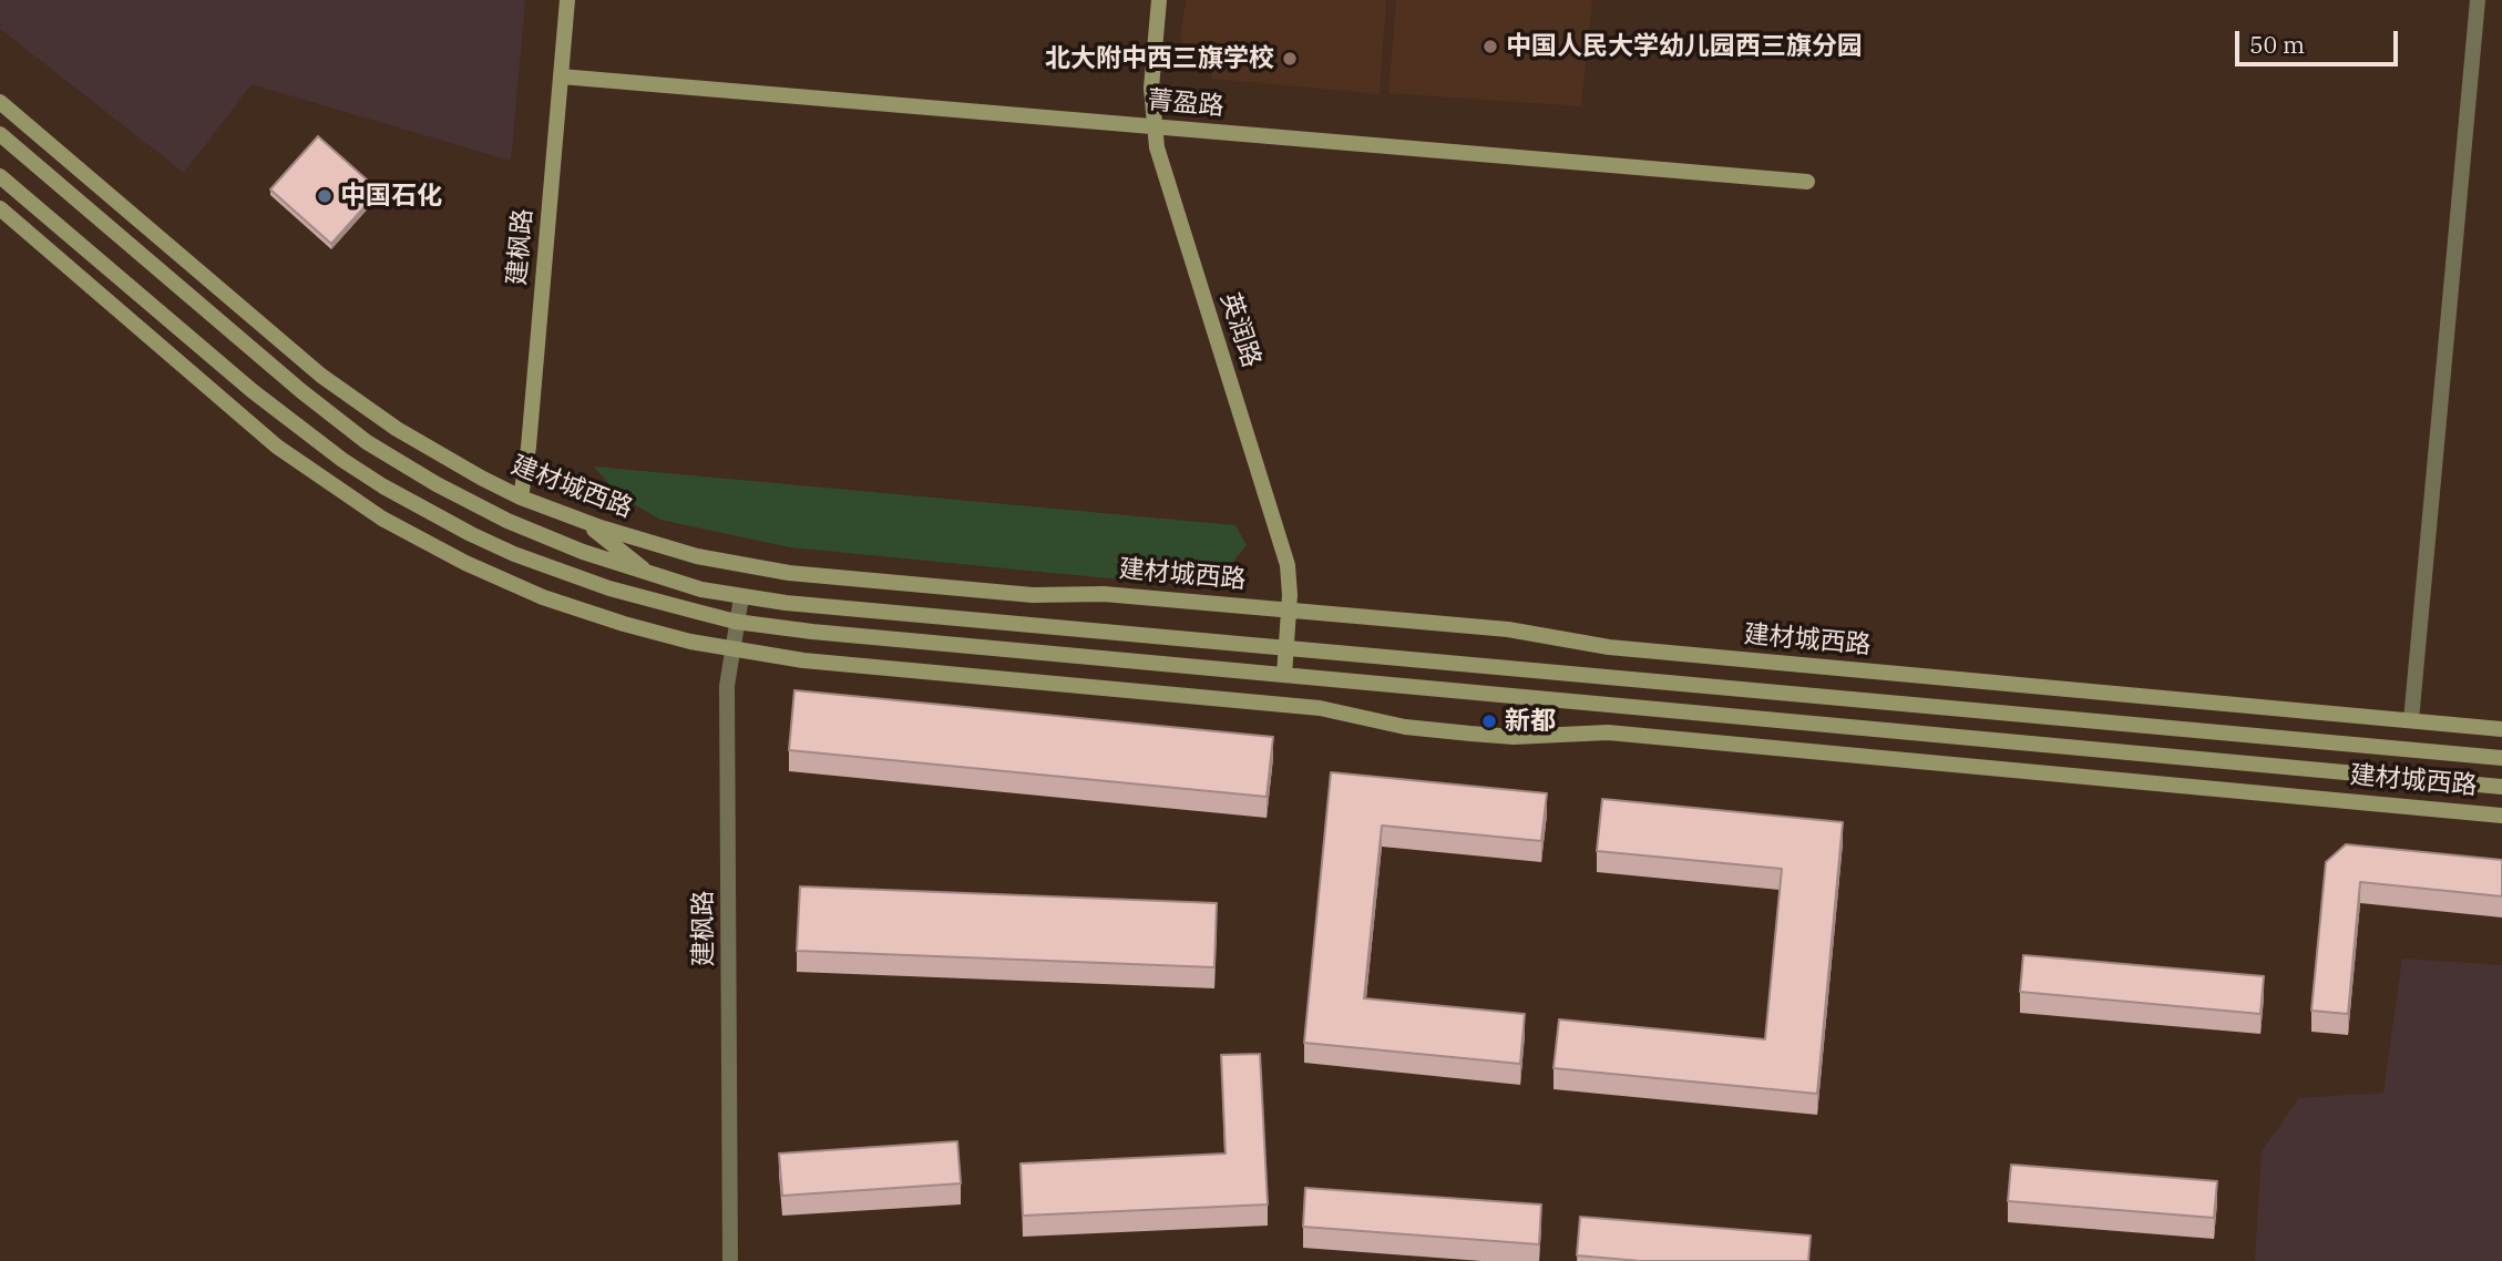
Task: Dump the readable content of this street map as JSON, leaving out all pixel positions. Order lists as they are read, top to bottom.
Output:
{
  "streets": {
    "street": [
      "菁盈路",
      "建枫路",
      "英润路",
      "建材城西路"
    ]
  },
  "crossings": [
    ["菁盈路", "建枫路"],
    ["菁盈路", "英润路"],
    ["建枫路", "建材城西路"],
    ["英润路", "建材城西路"]
  ],
  "places": [
    "中国人民大学幼儿园西三旗分园",
    "北大附中西三旗学校",
    "中国石化",
    "新都"
  ],
  "scale_bar": "50 m"
}
